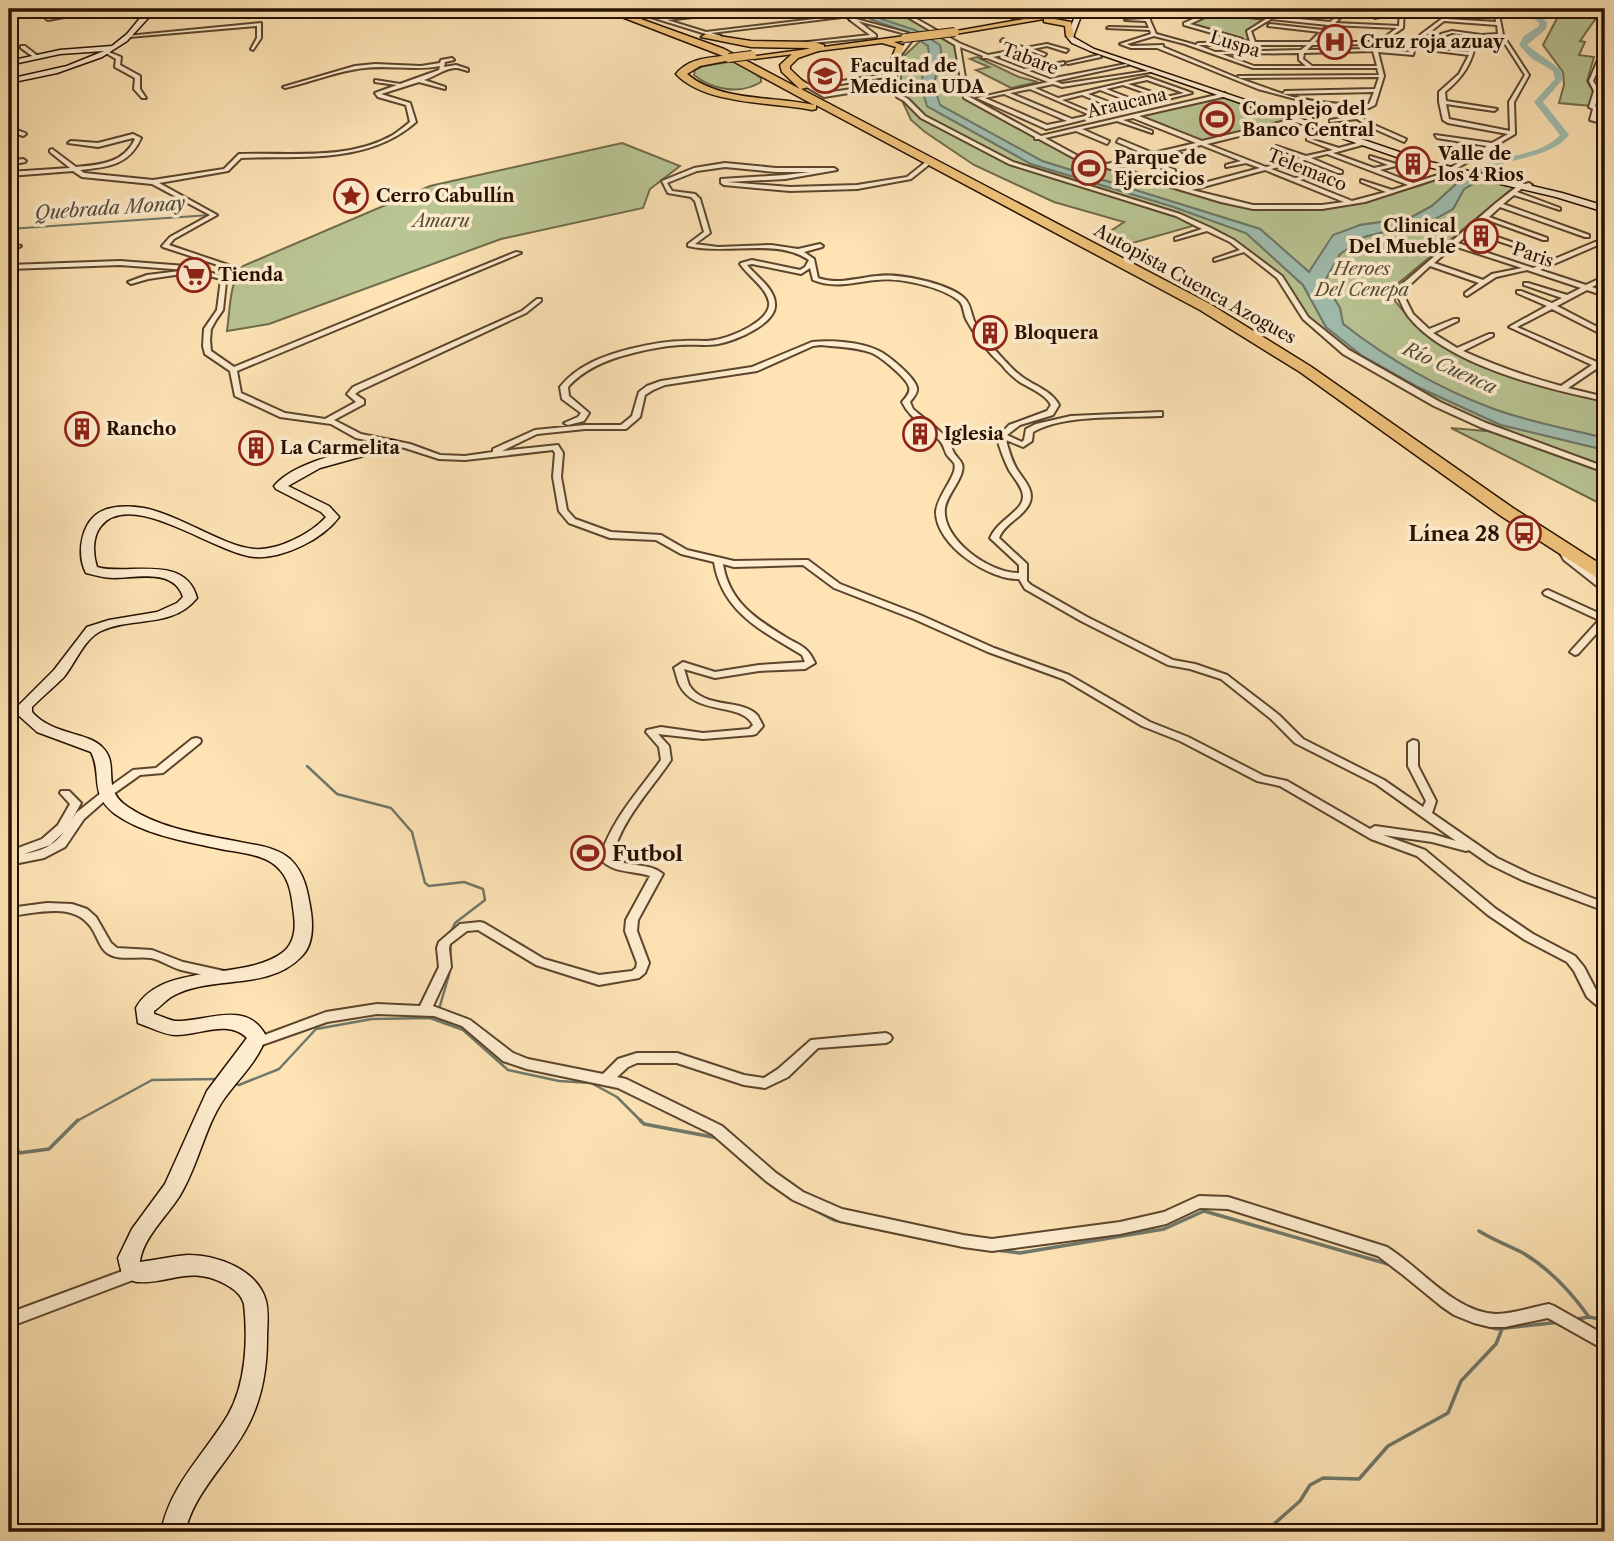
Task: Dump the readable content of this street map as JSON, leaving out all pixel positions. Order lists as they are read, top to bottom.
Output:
{
  "streets": {
    "highway": ["Autopista Cuenca Azogues"],
    "street": [
      "Luspa",
      "Tabare",
      "Araucana",
      "Telemaco",
      "Paris"
    ]
  },
  "crossings": [
    ["Araucana", "Telemaco"]
  ],
  "water": ["Quebrada Monay", "Río Cuenca"],
  "parks": ["Amaru", "Heroes Del Cenepa"],
  "places": {
    "hospital": ["Cruz roja azuay"],
    "school or university": ["Facultad de Medicina UDA"],
    "sports": ["Complejo del Banco Central", "Parque de Ejercicios", "Futbol"],
    "building": [
      "Valle de los 4 Rios",
      "Clinical Del Mueble",
      "Bloquera",
      "Rancho",
      "Iglesia",
      "La Carmelita"
    ],
    "place": ["Cerro Cabullín"],
    "supermarket": ["Tienda"],
    "bus stop": ["Línea 28"]
  }
}
